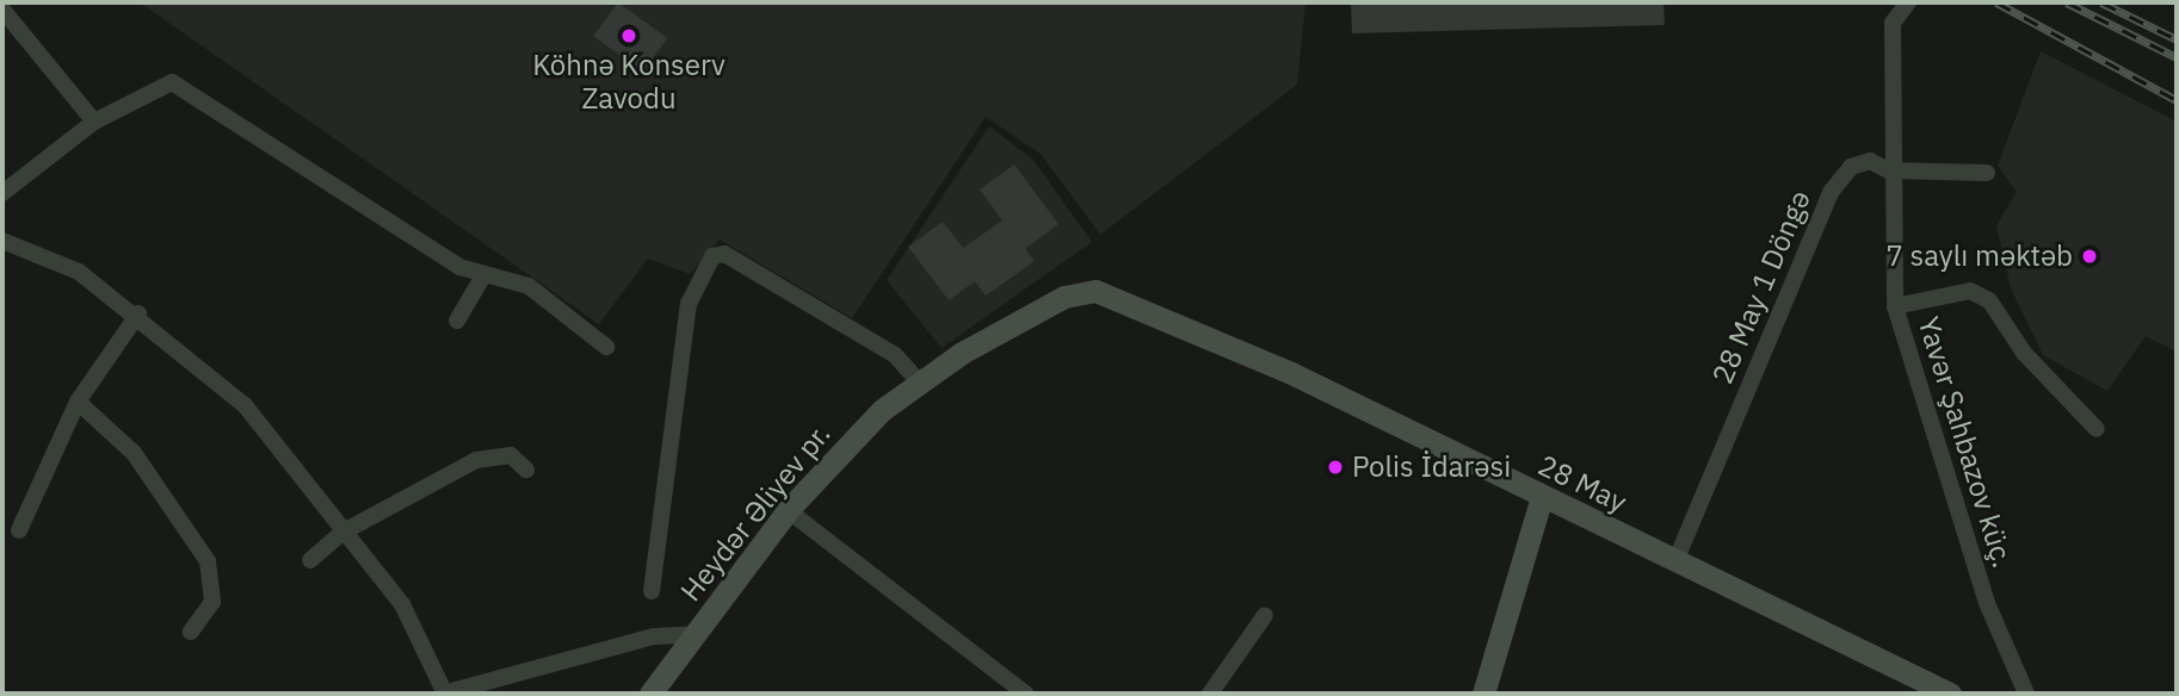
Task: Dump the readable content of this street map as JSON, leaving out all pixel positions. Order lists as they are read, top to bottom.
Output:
{
  "streets": {
    "main road": ["28 May", "Heydər Əliyev pr."],
    "street": ["28 May 1 Döngə", "Yavər Şahbazov küç."]
  },
  "crossings": [
    ["28 May 1 Döngə", "Yavər Şahbazov küç."],
    ["28 May 1 Döngə", "28 May"],
    ["28 May", "Heydər Əliyev pr."]
  ],
  "places": ["Köhnə Konserv Zavodu", "7 saylı məktəb", "Polis İdarəsi"]
}
